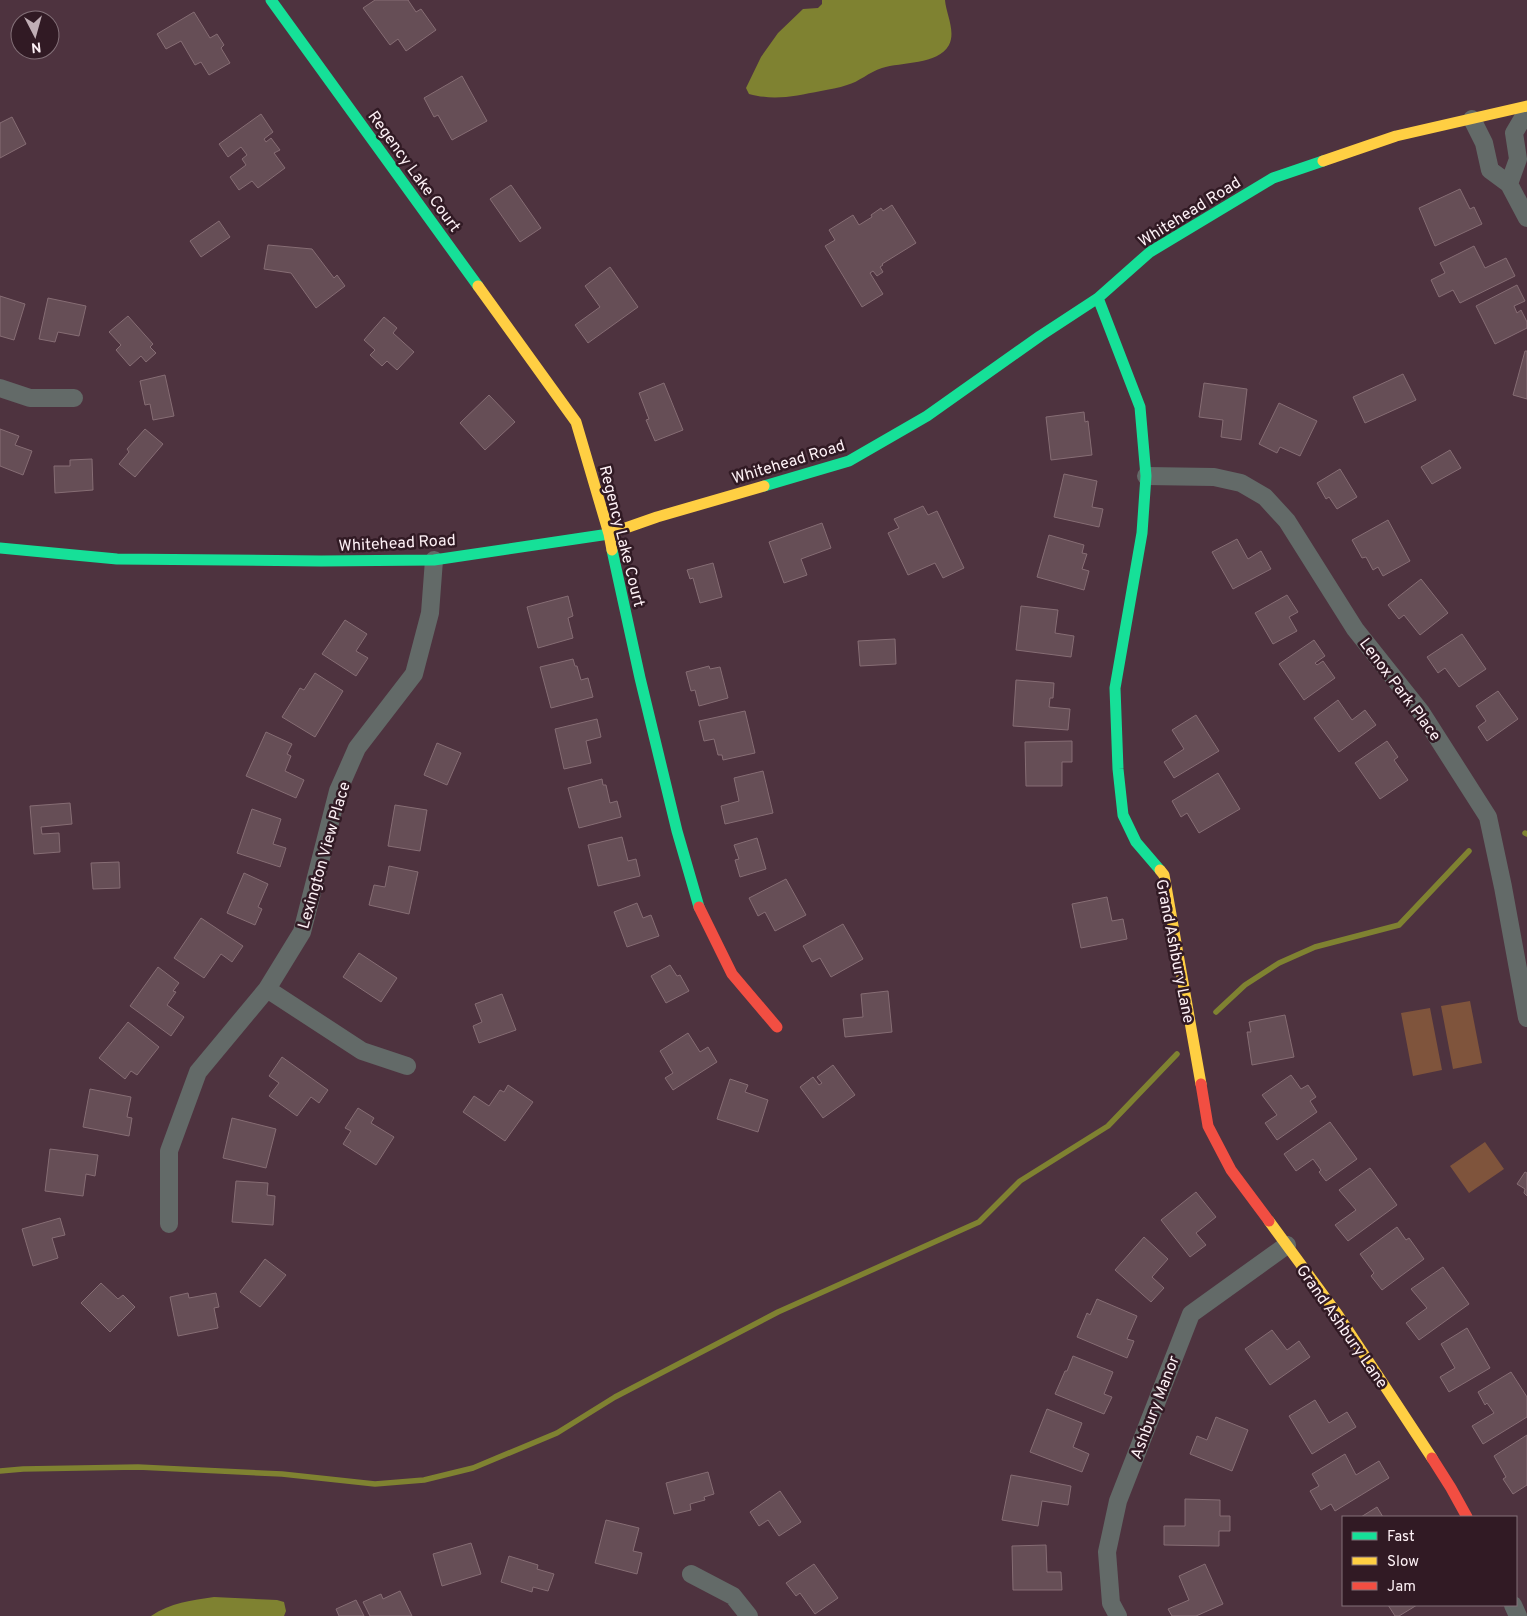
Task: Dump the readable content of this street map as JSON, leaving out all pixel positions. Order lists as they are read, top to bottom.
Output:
{
  "streets": {
    "street": [
      "Regency Lake Court",
      "Whitehead Road",
      "Lenox Park Place",
      "Lexington View Place",
      "Grand Ashbury Lane",
      "Ashbury Manor"
    ]
  },
  "crossings": [
    ["Regency Lake Court", "Whitehead Road"],
    ["Whitehead Road", "Lexington View Place"],
    ["Whitehead Road", "Grand Ashbury Lane"],
    ["Lenox Park Place", "Grand Ashbury Lane"],
    ["Grand Ashbury Lane", "Ashbury Manor"]
  ],
  "legend": ["Fast", "Slow", "Jam"],
  "north": "bottom"
}
